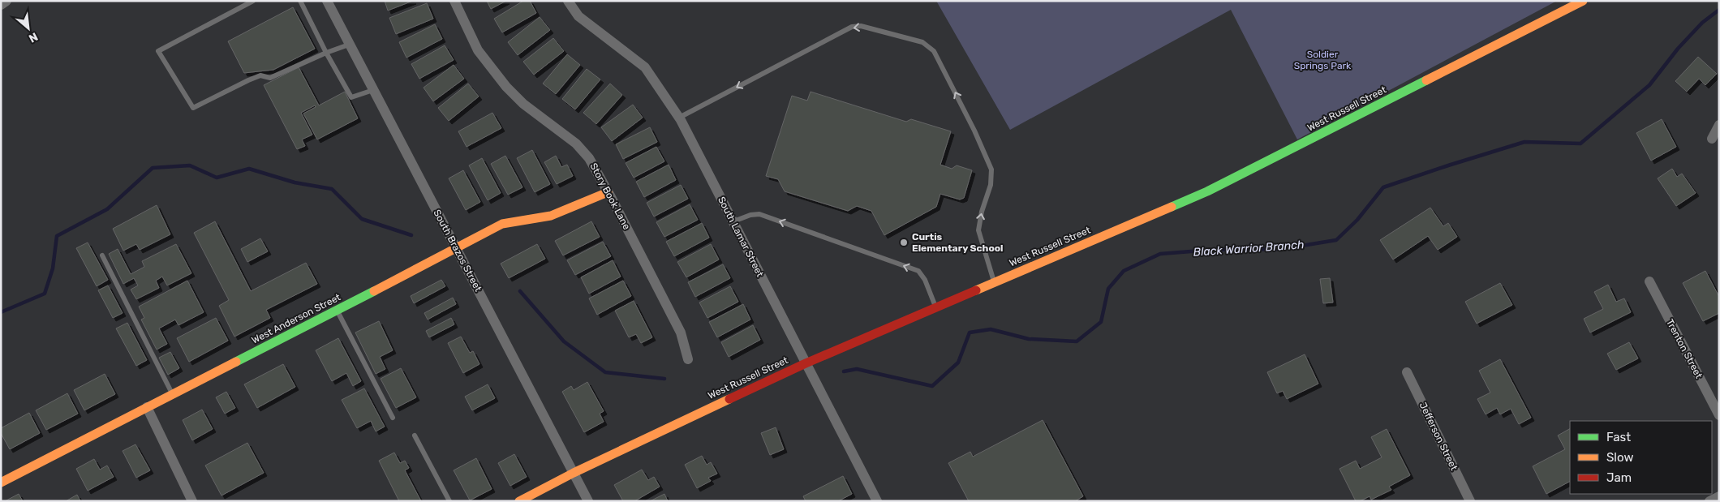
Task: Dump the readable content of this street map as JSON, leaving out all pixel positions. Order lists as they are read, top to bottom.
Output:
{
  "streets": {
    "street": [
      "West Russell Street",
      "Story Book Lane",
      "South Lamar Street",
      "South Brazos Street",
      "West Anderson Street",
      "Trenton Street",
      "Jefferson Street"
    ]
  },
  "crossings": [
    ["West Russell Street", "South Lamar Street"],
    ["West Russell Street", "South Brazos Street"],
    ["Story Book Lane", "West Anderson Street"],
    ["South Brazos Street", "West Anderson Street"]
  ],
  "water": ["Black Warrior Branch"],
  "parks": ["Soldier Springs Park"],
  "places": ["Curtis Elementary School"],
  "legend": ["Fast", "Slow", "Jam"],
  "north": "bottom right"
}
